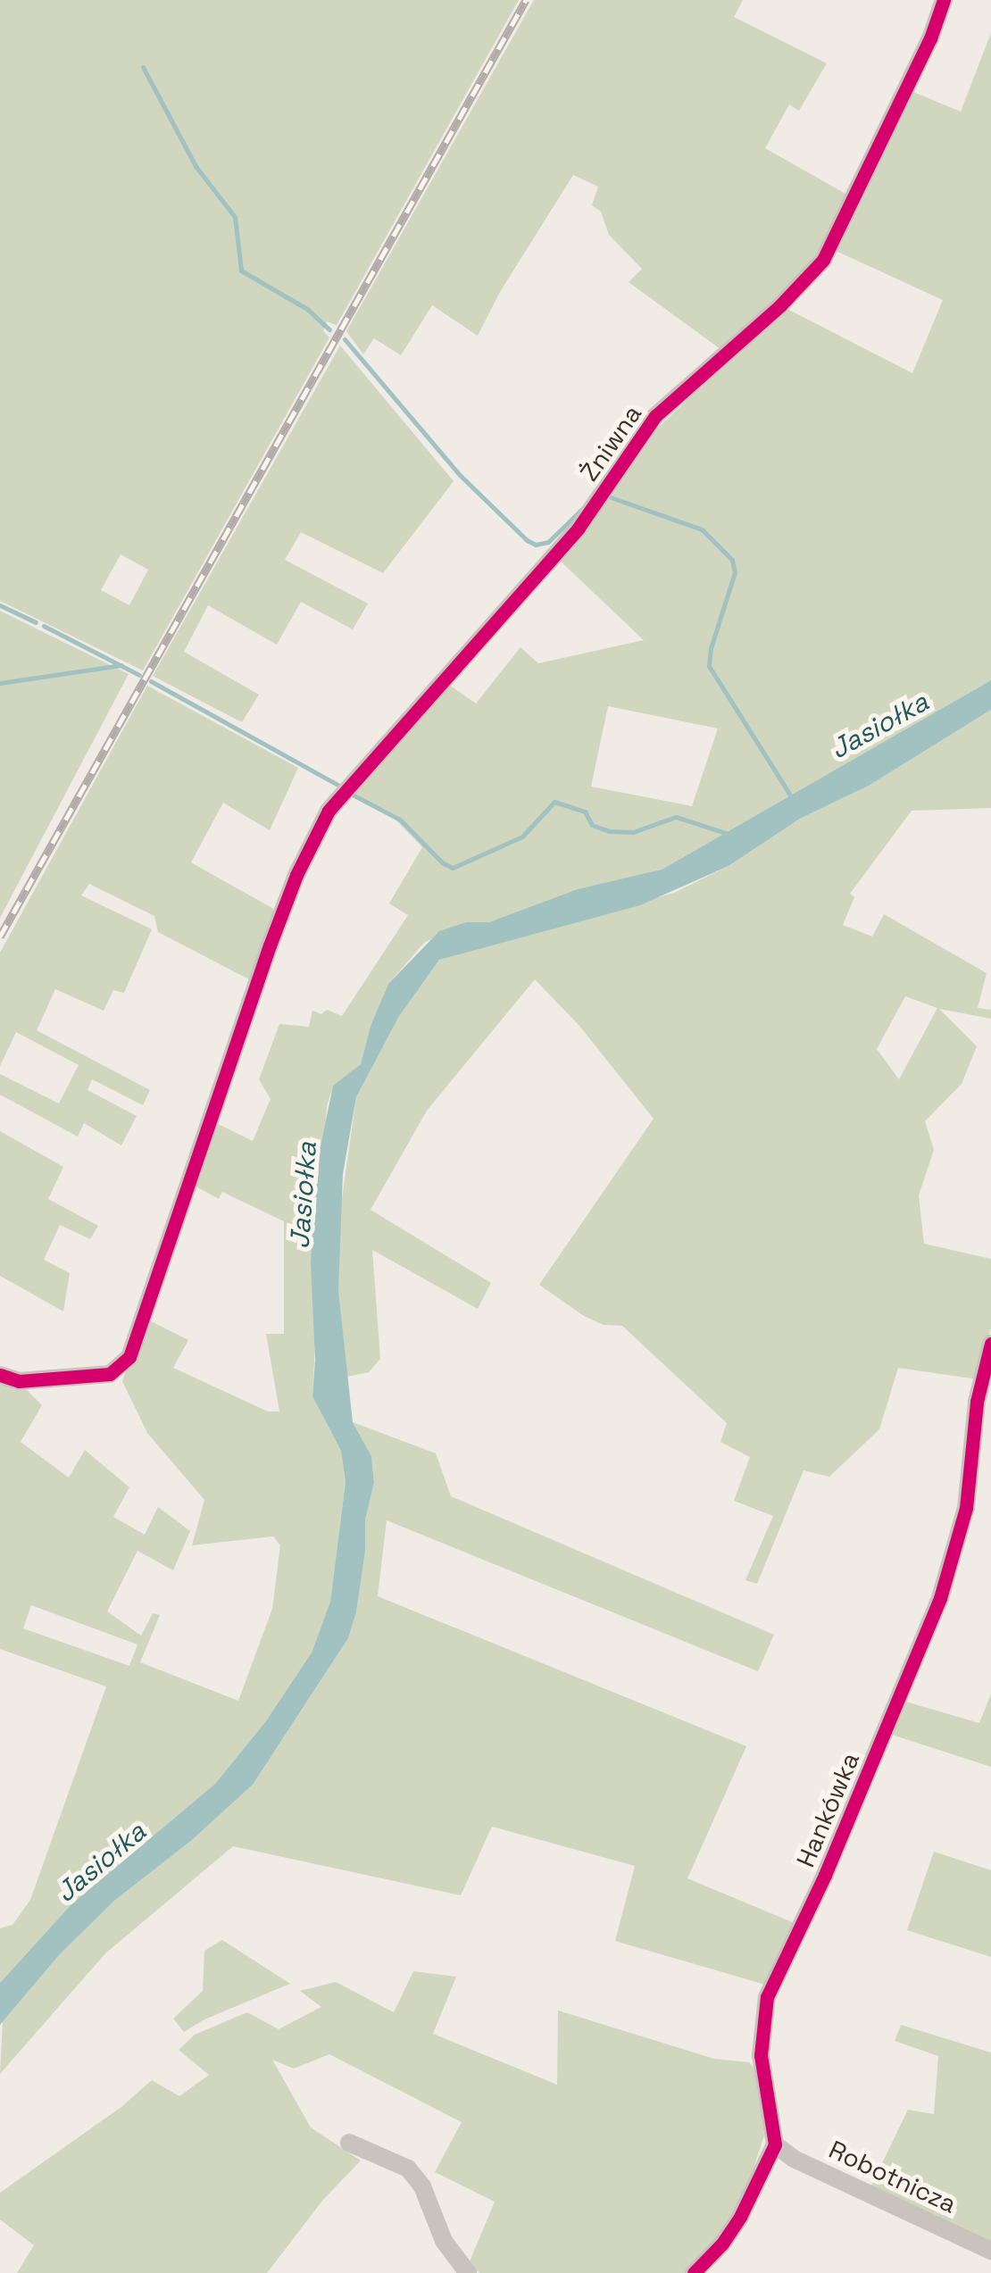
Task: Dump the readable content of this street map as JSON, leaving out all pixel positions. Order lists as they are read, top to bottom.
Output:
{
  "streets": {
    "street": ["Żniwna", "Hankówka", "Robotnicza"]
  },
  "crossings": [
    ["Hankówka", "Robotnicza"]
  ],
  "water": ["Jasiołka"]
}
